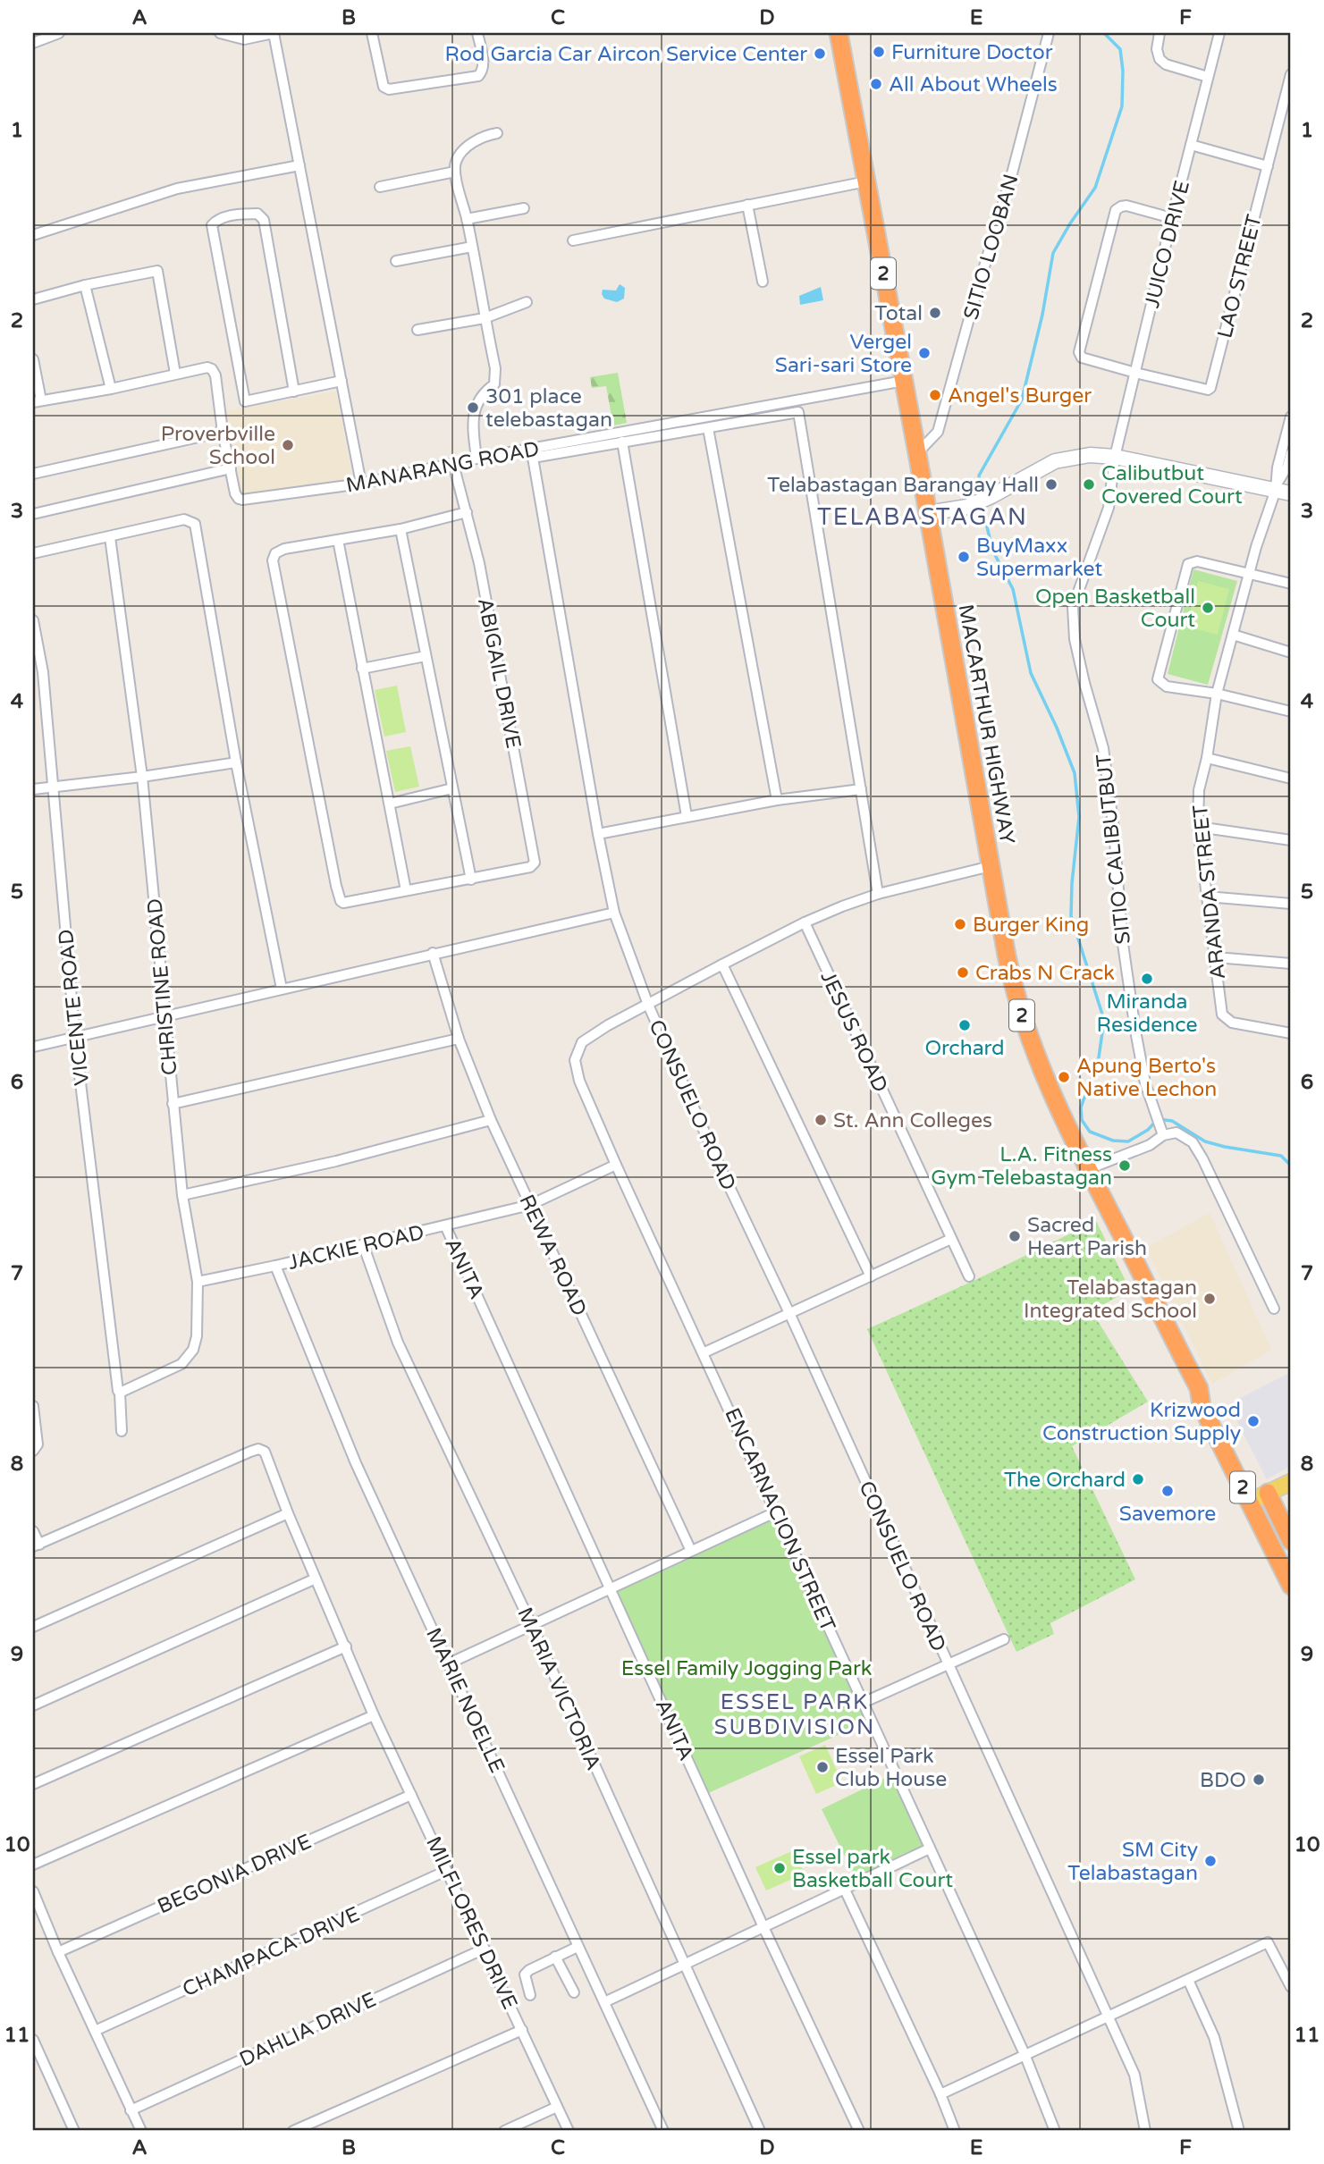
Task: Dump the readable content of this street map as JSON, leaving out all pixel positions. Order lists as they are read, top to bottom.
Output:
{
  "streets": {
    "highway": ["2", "MACARTHUR HIGHWAY"],
    "street": [
      "JUICO DRIVE",
      "SITIO LOOBAN",
      "LAO STREET",
      "MANARANG ROAD",
      "ABIGAIL DRIVE",
      "SITIO CALIBUTBUT",
      "ARANDA STREET",
      "CHRISTINE ROAD",
      "VICENTE ROAD",
      "JESUS ROAD",
      "CONSUELO ROAD",
      "JACKIE ROAD",
      "REWA ROAD",
      "ANITA",
      "ENCARNACION STREET",
      "MARIA VICTORIA",
      "MARIE NOELLE",
      "BEGONIA DRIVE",
      "MILFLORES DRIVE",
      "CHAMPACA DRIVE",
      "DAHLIA DRIVE"
    ]
  },
  "crossings": [
    ["JUICO DRIVE", "LAO STREET"],
    ["JUICO DRIVE", "SITIO CALIBUTBUT"],
    ["SITIO LOOBAN", "MACARTHUR HIGHWAY"],
    ["MANARANG ROAD", "ABIGAIL DRIVE"],
    ["MANARANG ROAD", "MACARTHUR HIGHWAY"],
    ["CHRISTINE ROAD", "VICENTE ROAD"],
    ["CHRISTINE ROAD", "JACKIE ROAD"],
    ["CONSUELO ROAD", "ENCARNACION STREET"],
    ["JACKIE ROAD", "REWA ROAD"],
    ["JACKIE ROAD", "ANITA"],
    ["JACKIE ROAD", "ENCARNACION STREET"],
    ["JACKIE ROAD", "MARIA VICTORIA"],
    ["JACKIE ROAD", "MARIE NOELLE"],
    ["BEGONIA DRIVE", "MILFLORES DRIVE"],
    ["MILFLORES DRIVE", "CHAMPACA DRIVE"],
    ["MILFLORES DRIVE", "DAHLIA DRIVE"]
  ],
  "districts": ["TELABASTAGAN", "ESSEL PARK SUBDIVISION"],
  "parks": ["Essel Family Jogging Park"],
  "places": [
    "Furniture Doctor",
    "Rod Garcia Car Aircon Service Center",
    "All About Wheels",
    "Total",
    "Vergel Sari-sari Store",
    "Angel's Burger",
    "301 place telebastagan",
    "Proverbville School",
    "Telabastagan Barangay Hall",
    "Calibutbut Covered Court",
    "BuyMaxx Supermarket",
    "Open Basketball Court",
    "Burger King",
    "Crabs N Crack",
    "Miranda Residence",
    "Orchard",
    "Apung Berto's Native Lechon",
    "St. Ann Colleges",
    "L.A. Fitness Gym Telebastagan",
    "Sacred Heart Parish",
    "Telabastagan Integrated School",
    "Krizwood Construction Supply",
    "The Orchard",
    "Savemore",
    "Essel Park Club House",
    "BDO",
    "SM City Telabastagan",
    "Essel park Basketball Court"
  ],
  "grid": {
    "columns": [
      "A",
      "B",
      "C",
      "D",
      "E",
      "F"
    ],
    "rows": [
      "1",
      "2",
      "3",
      "4",
      "5",
      "6",
      "7",
      "8",
      "9",
      "10",
      "11"
    ]
  }
}
